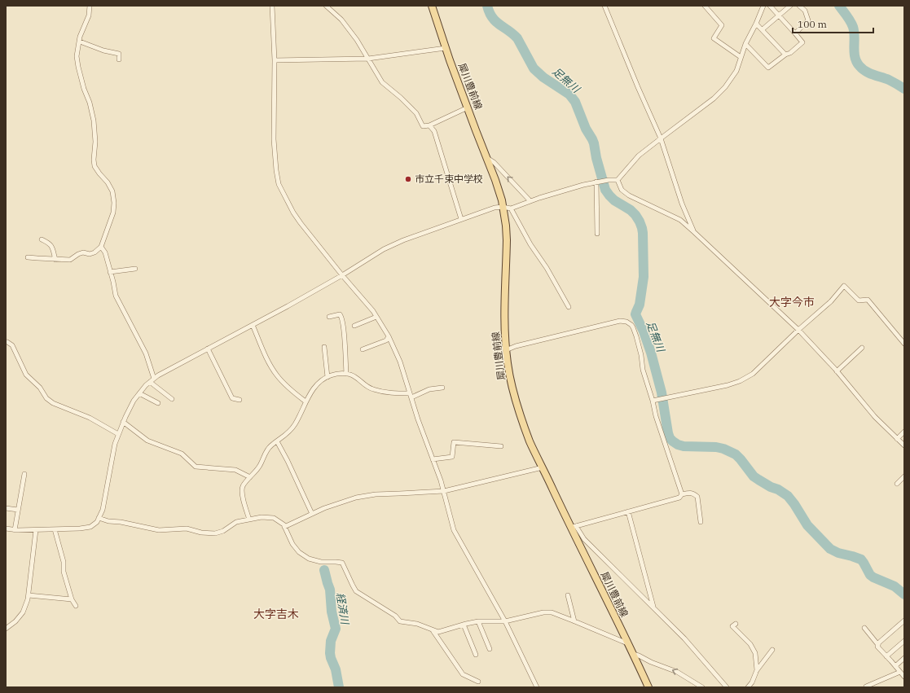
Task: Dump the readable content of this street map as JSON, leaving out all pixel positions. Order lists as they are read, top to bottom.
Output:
{
  "streets": {
    "main road": ["犀川豊前線"]
  },
  "districts": ["大字今市", "大字吉木"],
  "water": ["足無川", "経済川"],
  "places": ["市立千束中学校"],
  "scale_bar": "100 m"
}
